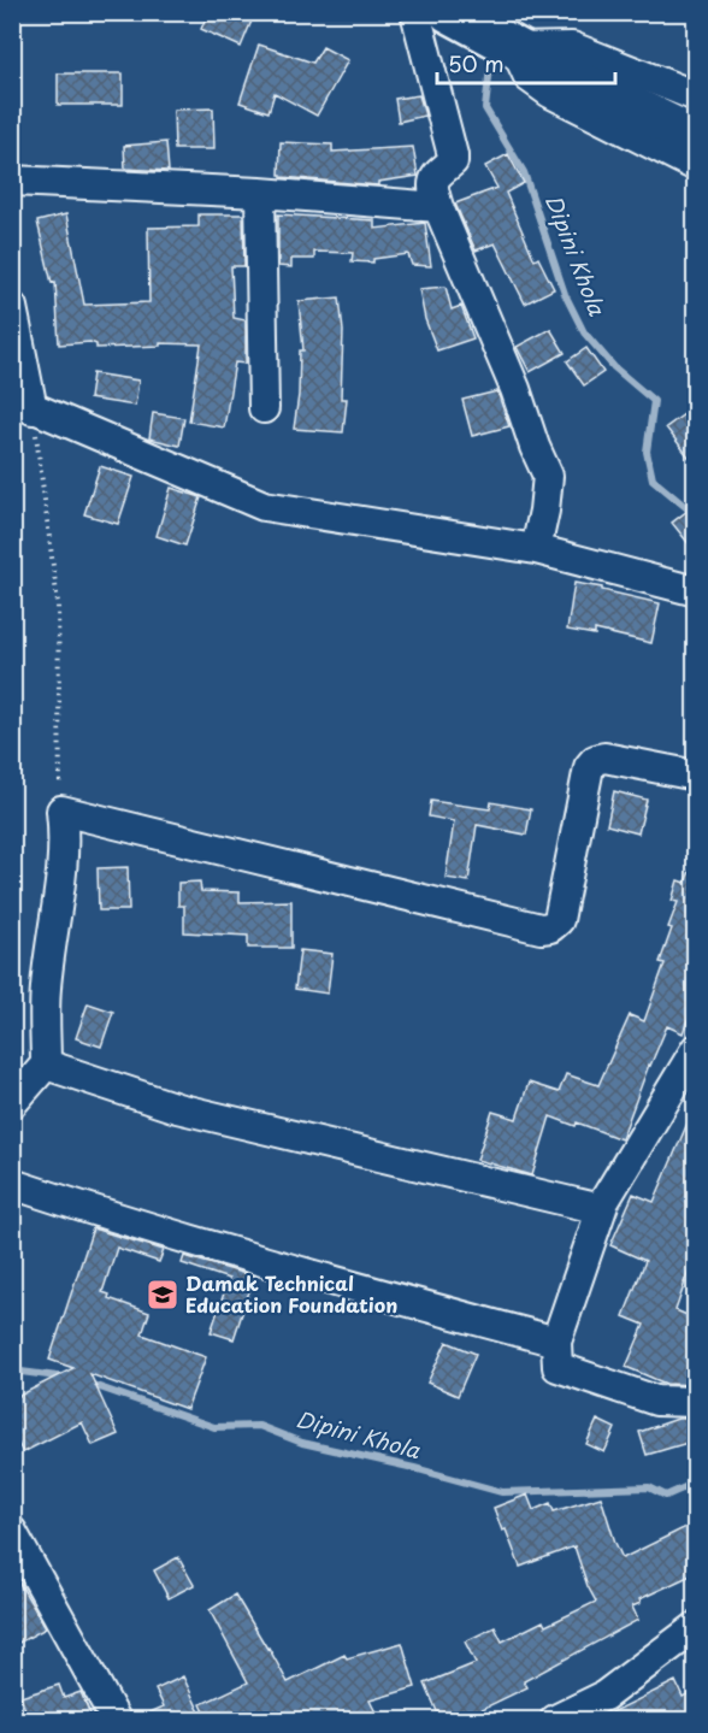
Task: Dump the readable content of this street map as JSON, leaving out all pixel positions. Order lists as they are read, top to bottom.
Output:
{
  "water": ["Dipini Khola"],
  "places": {
    "school or university": ["Damak Technical Education Foundation"]
  },
  "scale_bar": "50 m"
}
